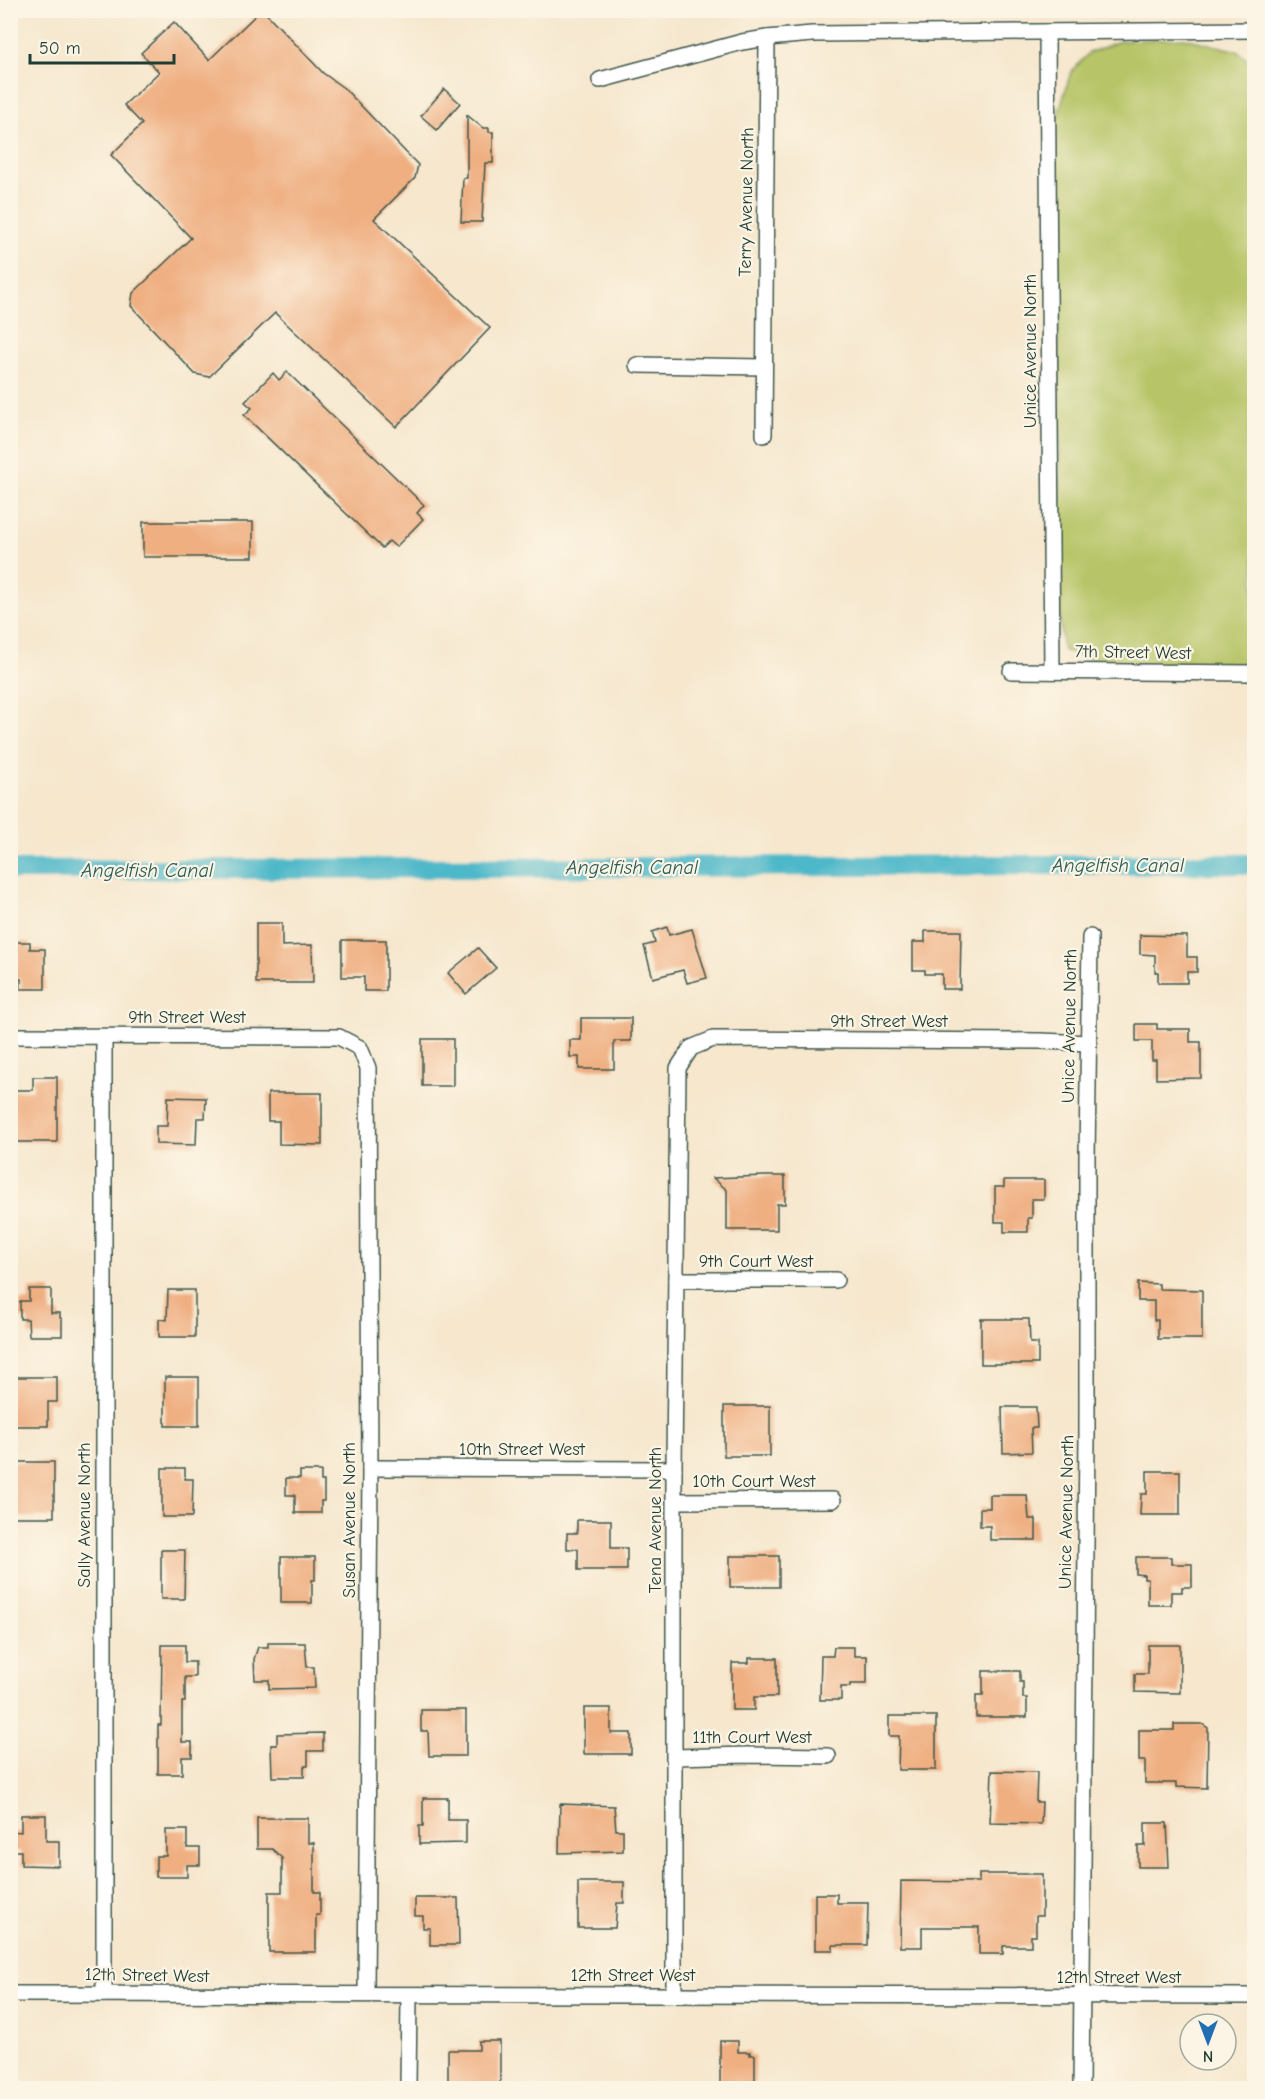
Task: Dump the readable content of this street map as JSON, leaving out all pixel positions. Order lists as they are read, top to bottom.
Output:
{
  "streets": {
    "street": [
      "Terry Avenue North",
      "Unice Avenue North",
      "7th Street West",
      "9th Street West",
      "9th Court West",
      "10th Street West",
      "10th Court West",
      "Sally Avenue North",
      "Susan Avenue North",
      "Tena Avenue North",
      "11th Court West",
      "12th Street West"
    ]
  },
  "crossings": [
    ["Unice Avenue North", "7th Street West"],
    ["Unice Avenue North", "9th Street West"],
    ["Unice Avenue North", "12th Street West"],
    ["9th Street West", "Sally Avenue North"],
    ["9th Street West", "Susan Avenue North"],
    ["9th Street West", "Tena Avenue North"],
    ["9th Court West", "Tena Avenue North"],
    ["10th Street West", "Susan Avenue North"],
    ["10th Street West", "Tena Avenue North"],
    ["10th Court West", "Tena Avenue North"],
    ["Sally Avenue North", "12th Street West"],
    ["Susan Avenue North", "12th Street West"],
    ["Tena Avenue North", "11th Court West"],
    ["Tena Avenue North", "12th Street West"]
  ],
  "water": ["Angelfish Canal"],
  "scale_bar": "50 m",
  "north": "bottom"
}
